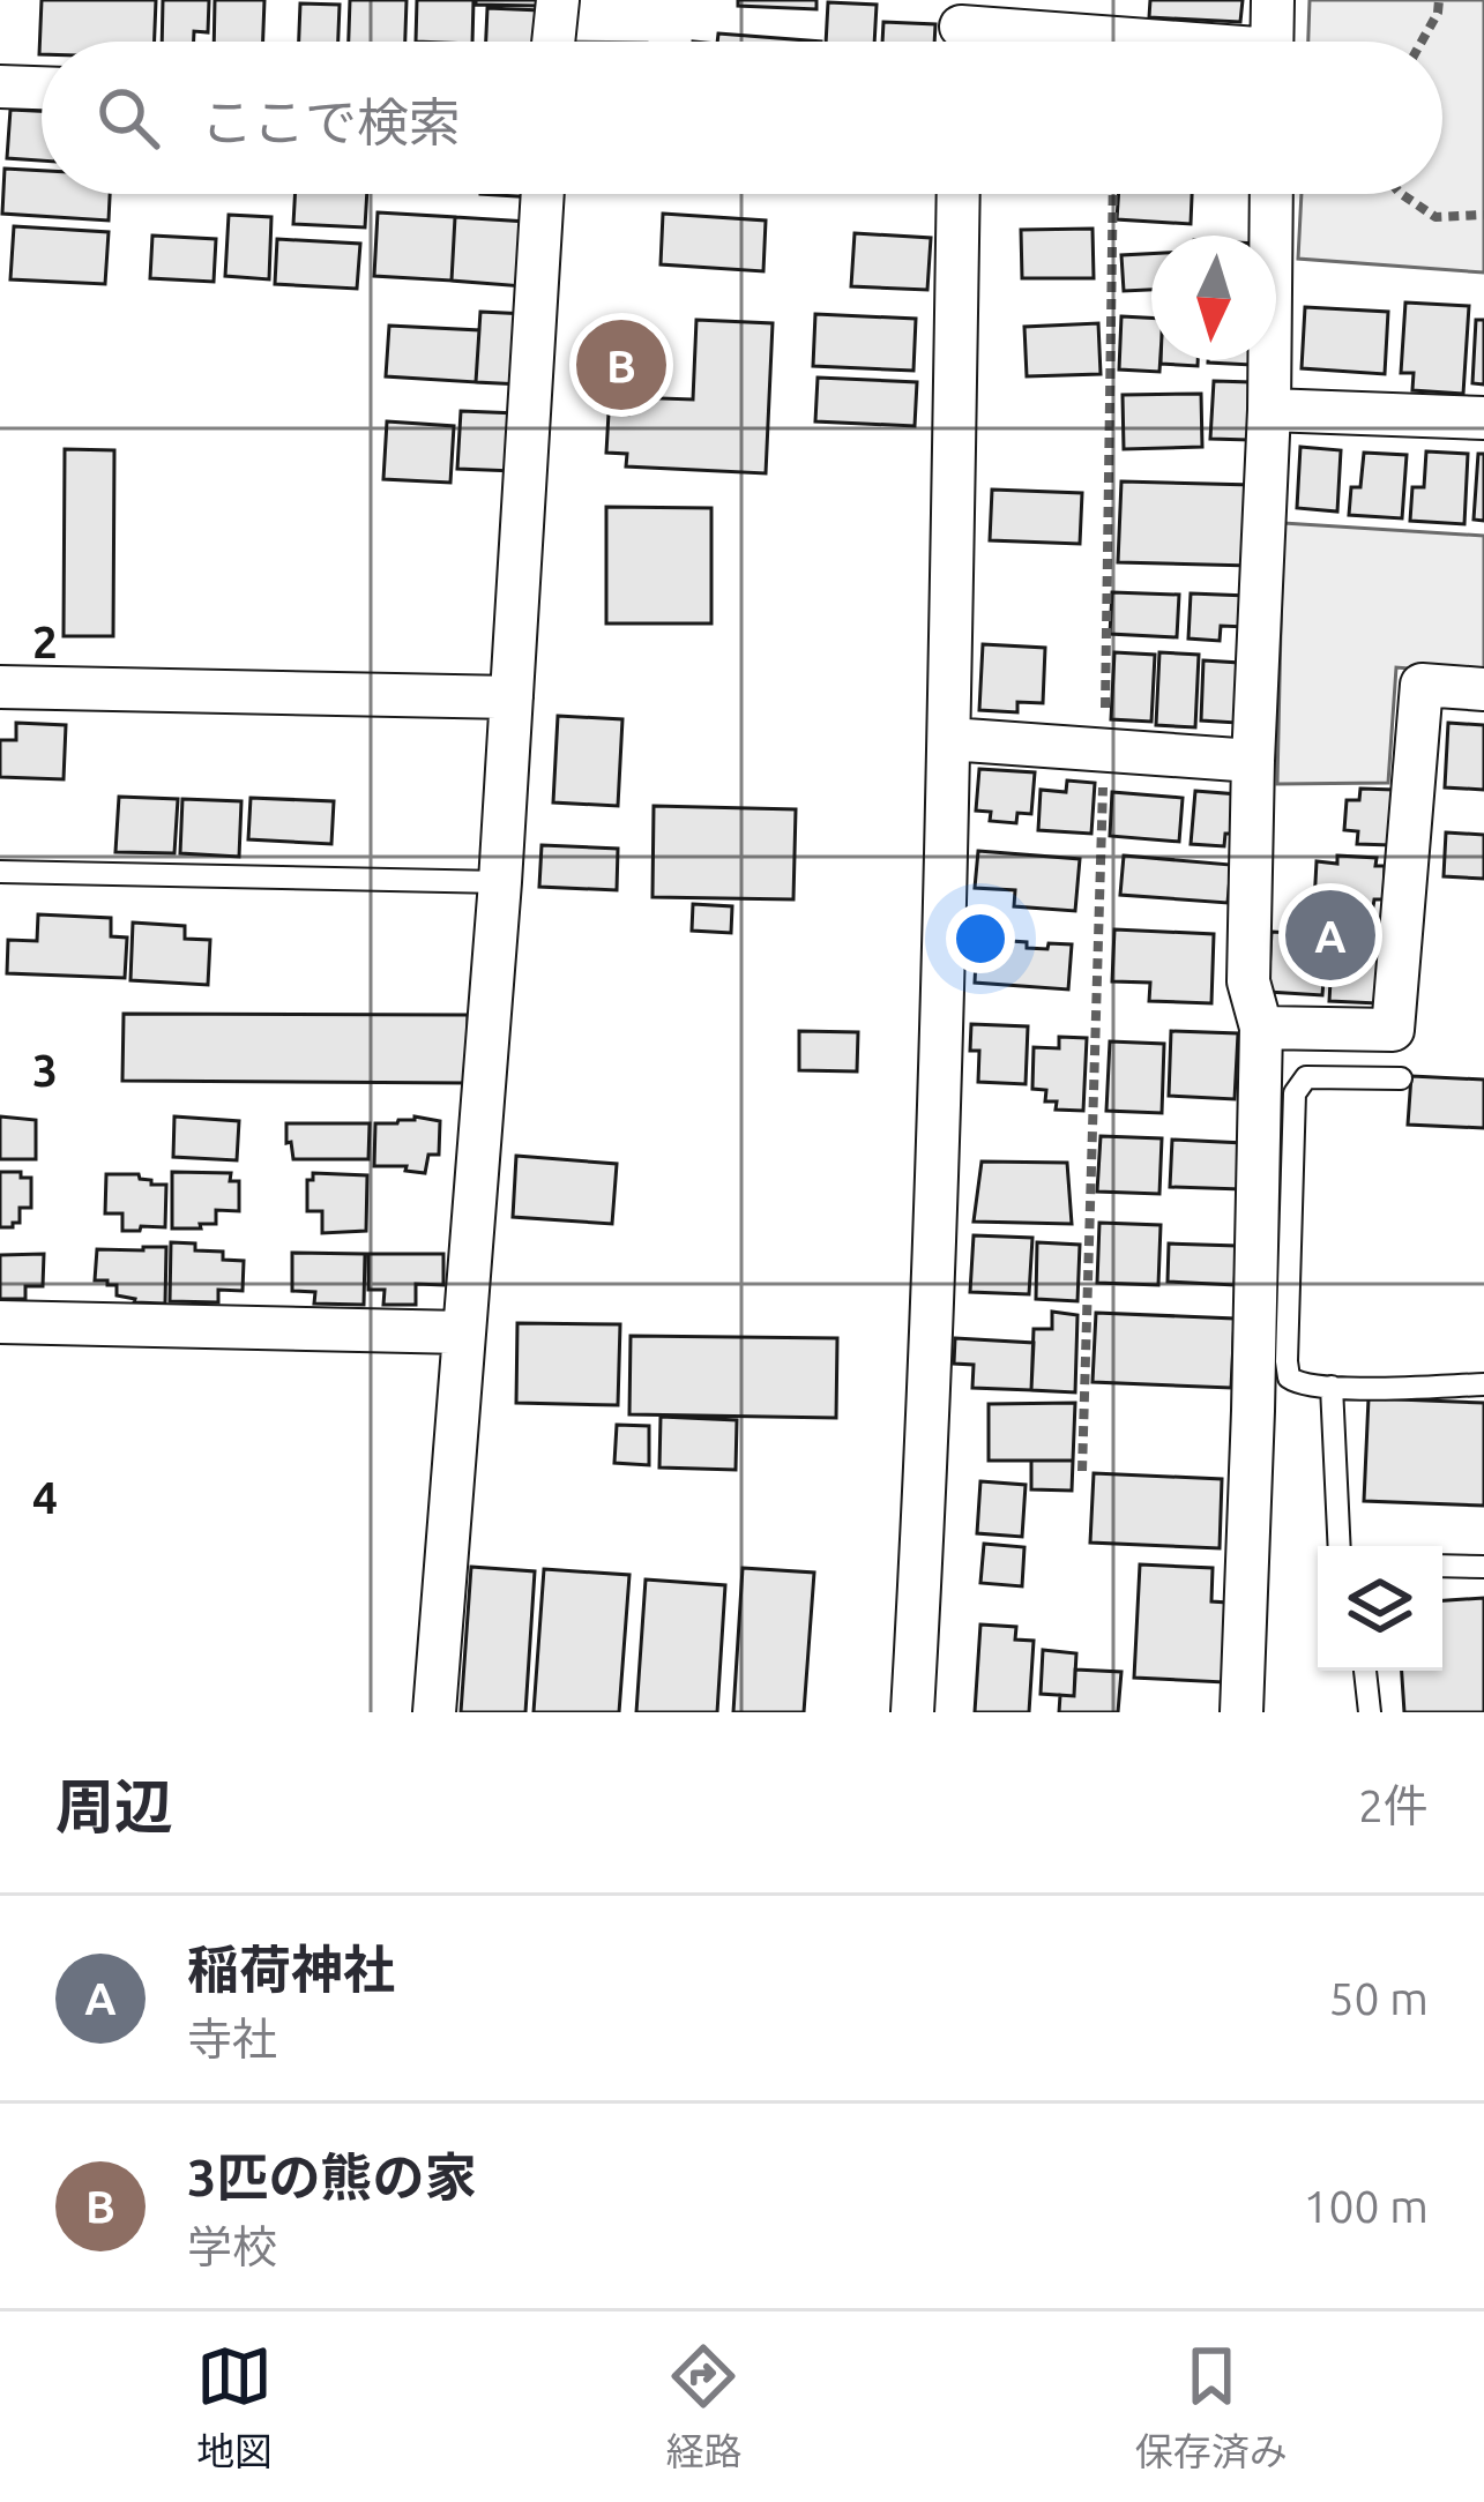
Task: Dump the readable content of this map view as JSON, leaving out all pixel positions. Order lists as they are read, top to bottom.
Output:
{
  "north": "bottom",
  "page": {
    "search": "ここで検索",
    "pins": ["B", "A"],
    "heading": ["周辺", "2件"],
    "list": [
      {
        "mark": "A",
        "name": "稲荷神社",
        "note": "寺社",
        "value": "50 m"
      },
      {
        "mark": "B",
        "name": "3匹の熊の家",
        "note": "学校",
        "value": "100 m"
      }
    ],
    "nav": ["地図", "経路", "保存済み"]
  },
  "grid": {
    "rows": ["2", "3", "4"]
  }
}
